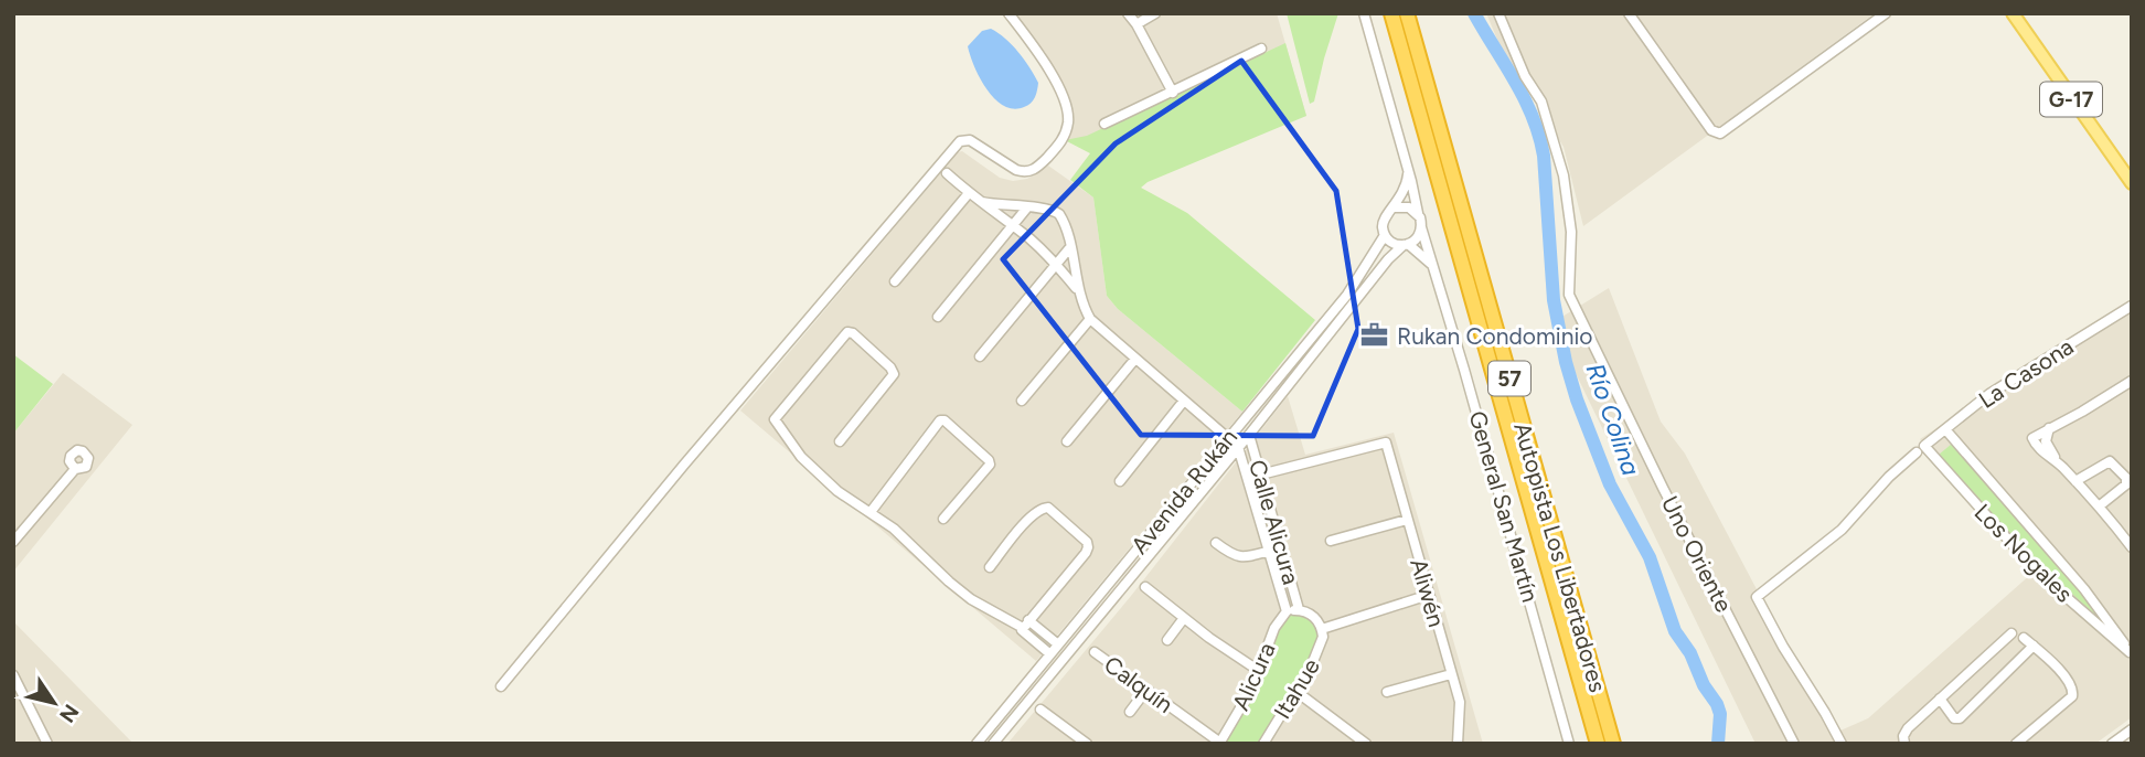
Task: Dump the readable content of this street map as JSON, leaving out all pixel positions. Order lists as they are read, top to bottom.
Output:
{
  "streets": {
    "highway": ["57", "Autopista Los Libertadores"],
    "main road": ["G-17"],
    "street": [
      "La Casona",
      "Avenida Rukán",
      "General San Martín",
      "Calle Alicura",
      "Los Nogales",
      "Uno Oriente",
      "Aliwén",
      "Alicura",
      "Calquín",
      "Itahue"
    ]
  },
  "crossings": [
    ["La Casona", "Los Nogales"],
    ["Avenida Rukán", "General San Martín"],
    ["Avenida Rukán", "Calle Alicura"],
    ["Calle Alicura", "Aliwén"],
    ["Calle Alicura", "Alicura"],
    ["Calle Alicura", "Itahue"],
    ["Alicura", "Calquín"]
  ],
  "water": ["Río Colina"],
  "places": {
    "office": ["Rukan Condominio"]
  },
  "north": "bottom right"
}
